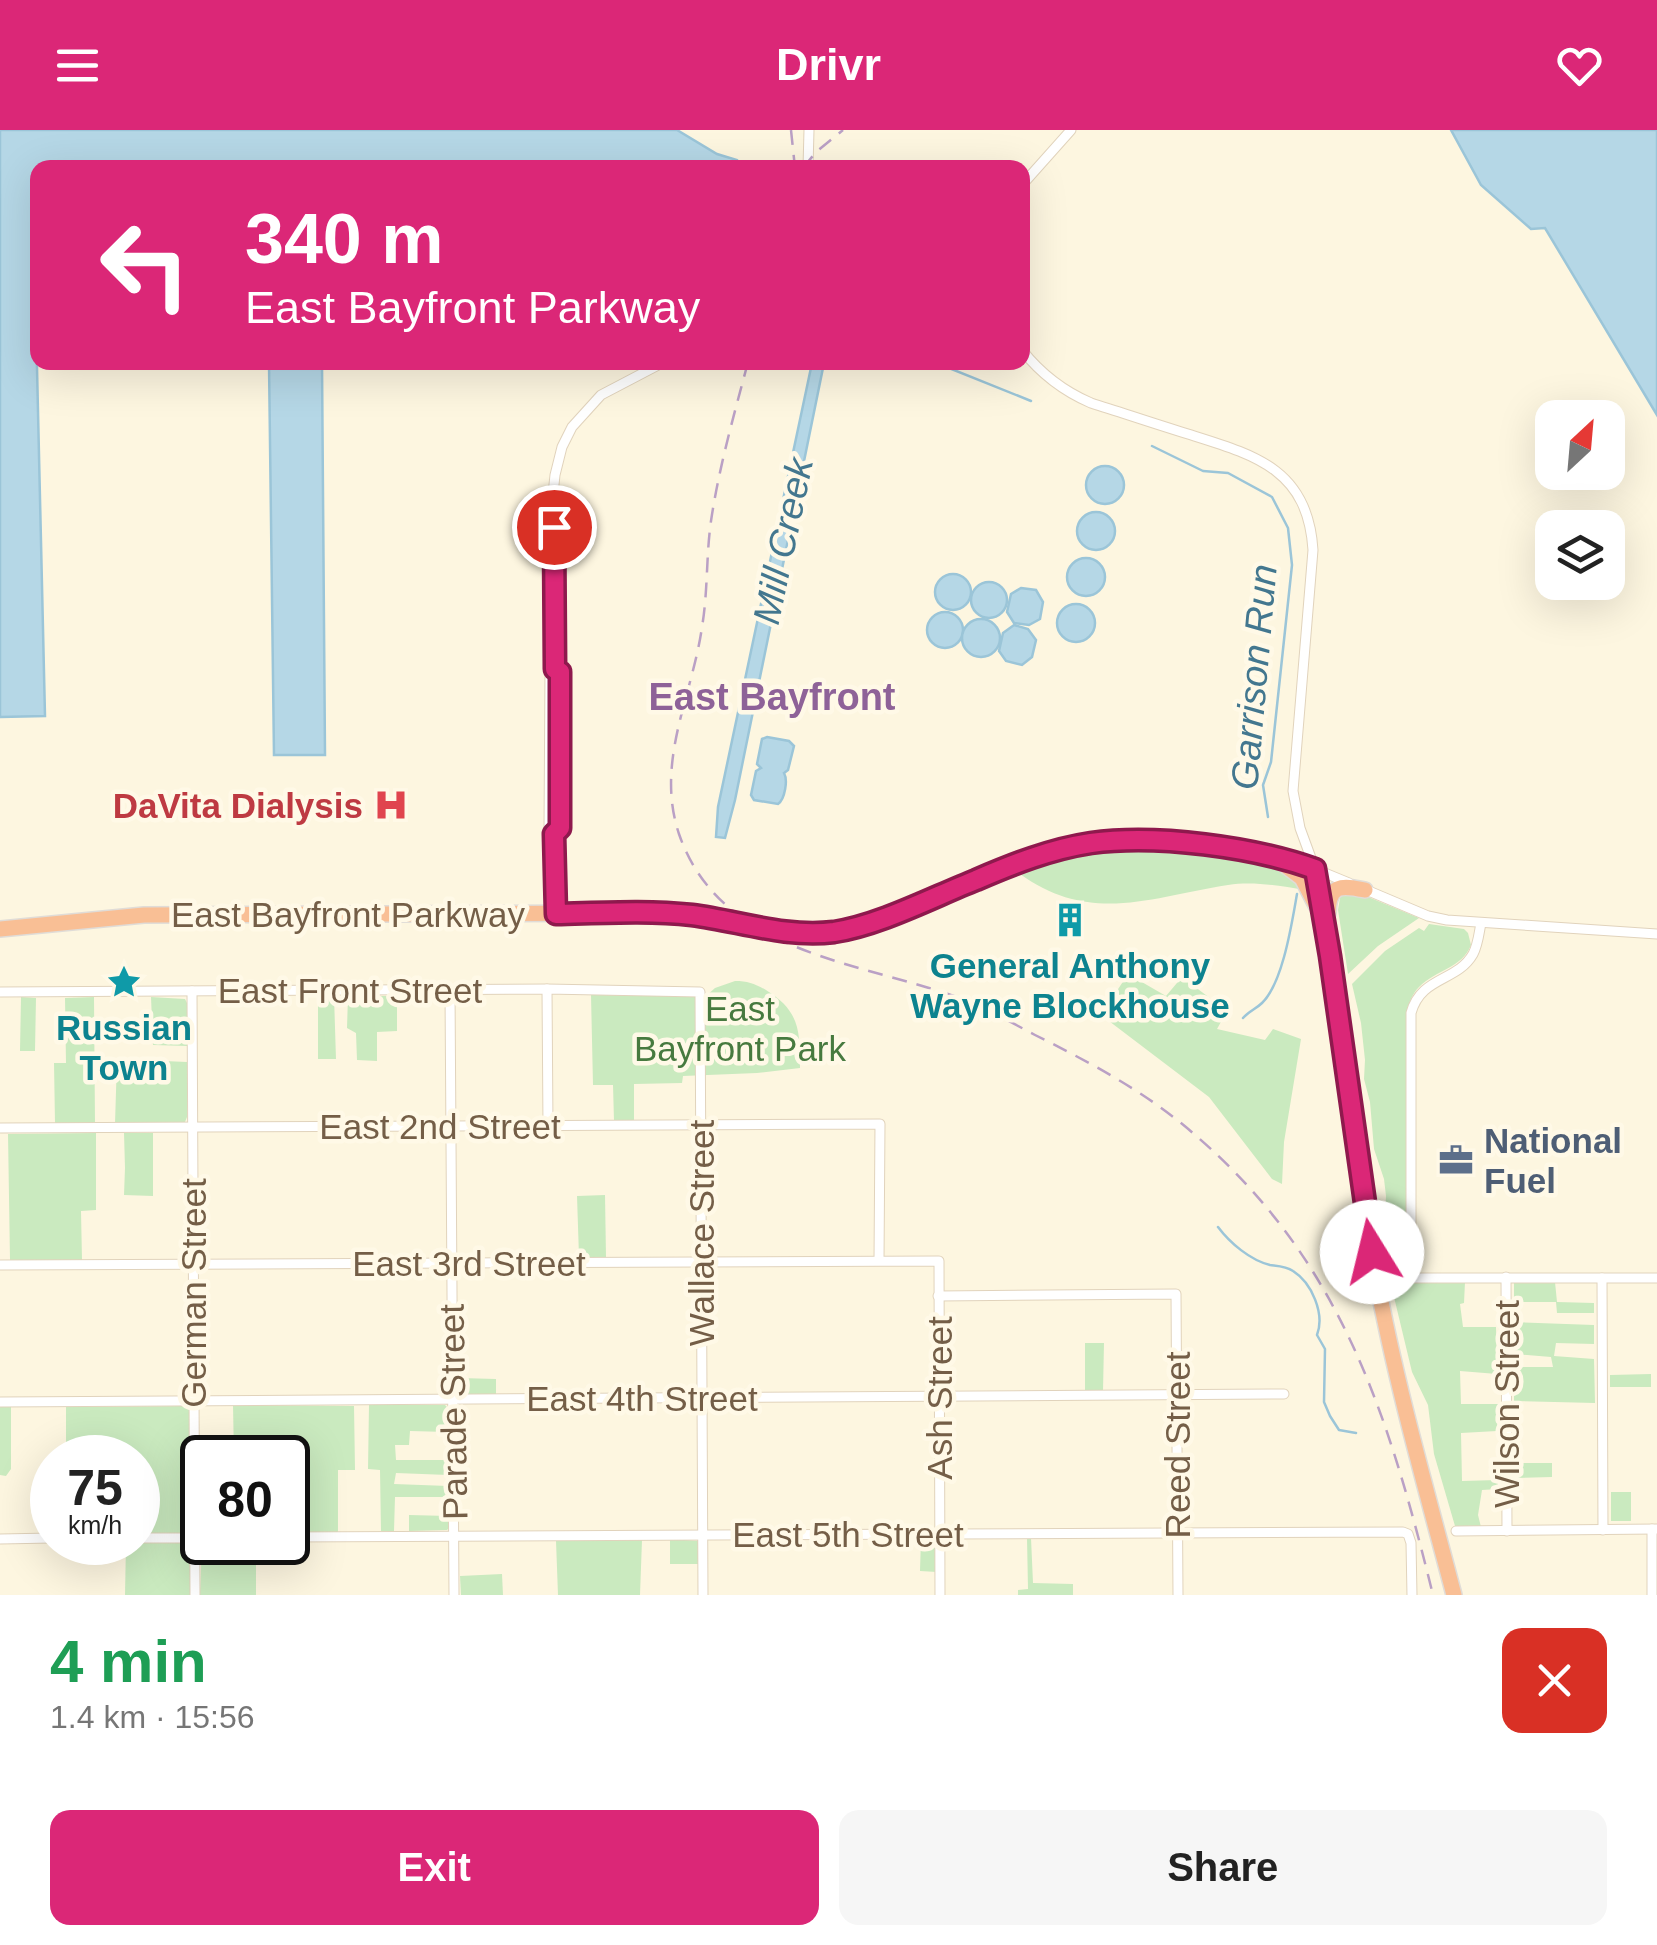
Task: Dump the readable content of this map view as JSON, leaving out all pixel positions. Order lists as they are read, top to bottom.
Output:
{
  "streets": {
    "highway": ["East Bayfront Parkway"],
    "street": [
      "East Front Street",
      "East 2nd Street",
      "Wallace Street",
      "East 3rd Street",
      "German Street",
      "East 4th Street",
      "Ash Street",
      "Wilson Street",
      "Parade Street",
      "Reed Street",
      "East 5th Street"
    ]
  },
  "crossings": [
    ["East Front Street", "Wallace Street"],
    ["East Front Street", "German Street"],
    ["East Front Street", "Parade Street"],
    ["East 2nd Street", "Wallace Street"],
    ["East 2nd Street", "East 3rd Street"],
    ["East 2nd Street", "German Street"],
    ["East 2nd Street", "Parade Street"],
    ["Wallace Street", "East 3rd Street"],
    ["Wallace Street", "East 4th Street"],
    ["Wallace Street", "East 5th Street"],
    ["East 3rd Street", "German Street"],
    ["East 3rd Street", "Ash Street"],
    ["East 3rd Street", "Parade Street"],
    ["German Street", "East 4th Street"],
    ["East 4th Street", "Ash Street"],
    ["East 4th Street", "Parade Street"],
    ["East 4th Street", "Reed Street"],
    ["Ash Street", "Reed Street"],
    ["Ash Street", "East 5th Street"],
    ["Parade Street", "East 5th Street"],
    ["Reed Street", "East 5th Street"]
  ],
  "districts": ["East Bayfront"],
  "water": ["Mill Creek", "Garrison Run"],
  "parks": ["East Bayfront Park"],
  "places": {
    "hospital": ["DaVita Dialysis"],
    "building": ["General Anthony Wayne Blockhouse"],
    "place": ["Russian Town"],
    "office": ["National Fuel"]
  },
  "north": "top right",
  "page": {
    "header": "Drivr",
    "turn": ["340 m", "East Bayfront Parkway"],
    "speed": "75 km/h",
    "limit": "80",
    "heading": ["4 min", "1.4 km · 15:56"],
    "buttons": ["Exit", "Share"]
  }
}
